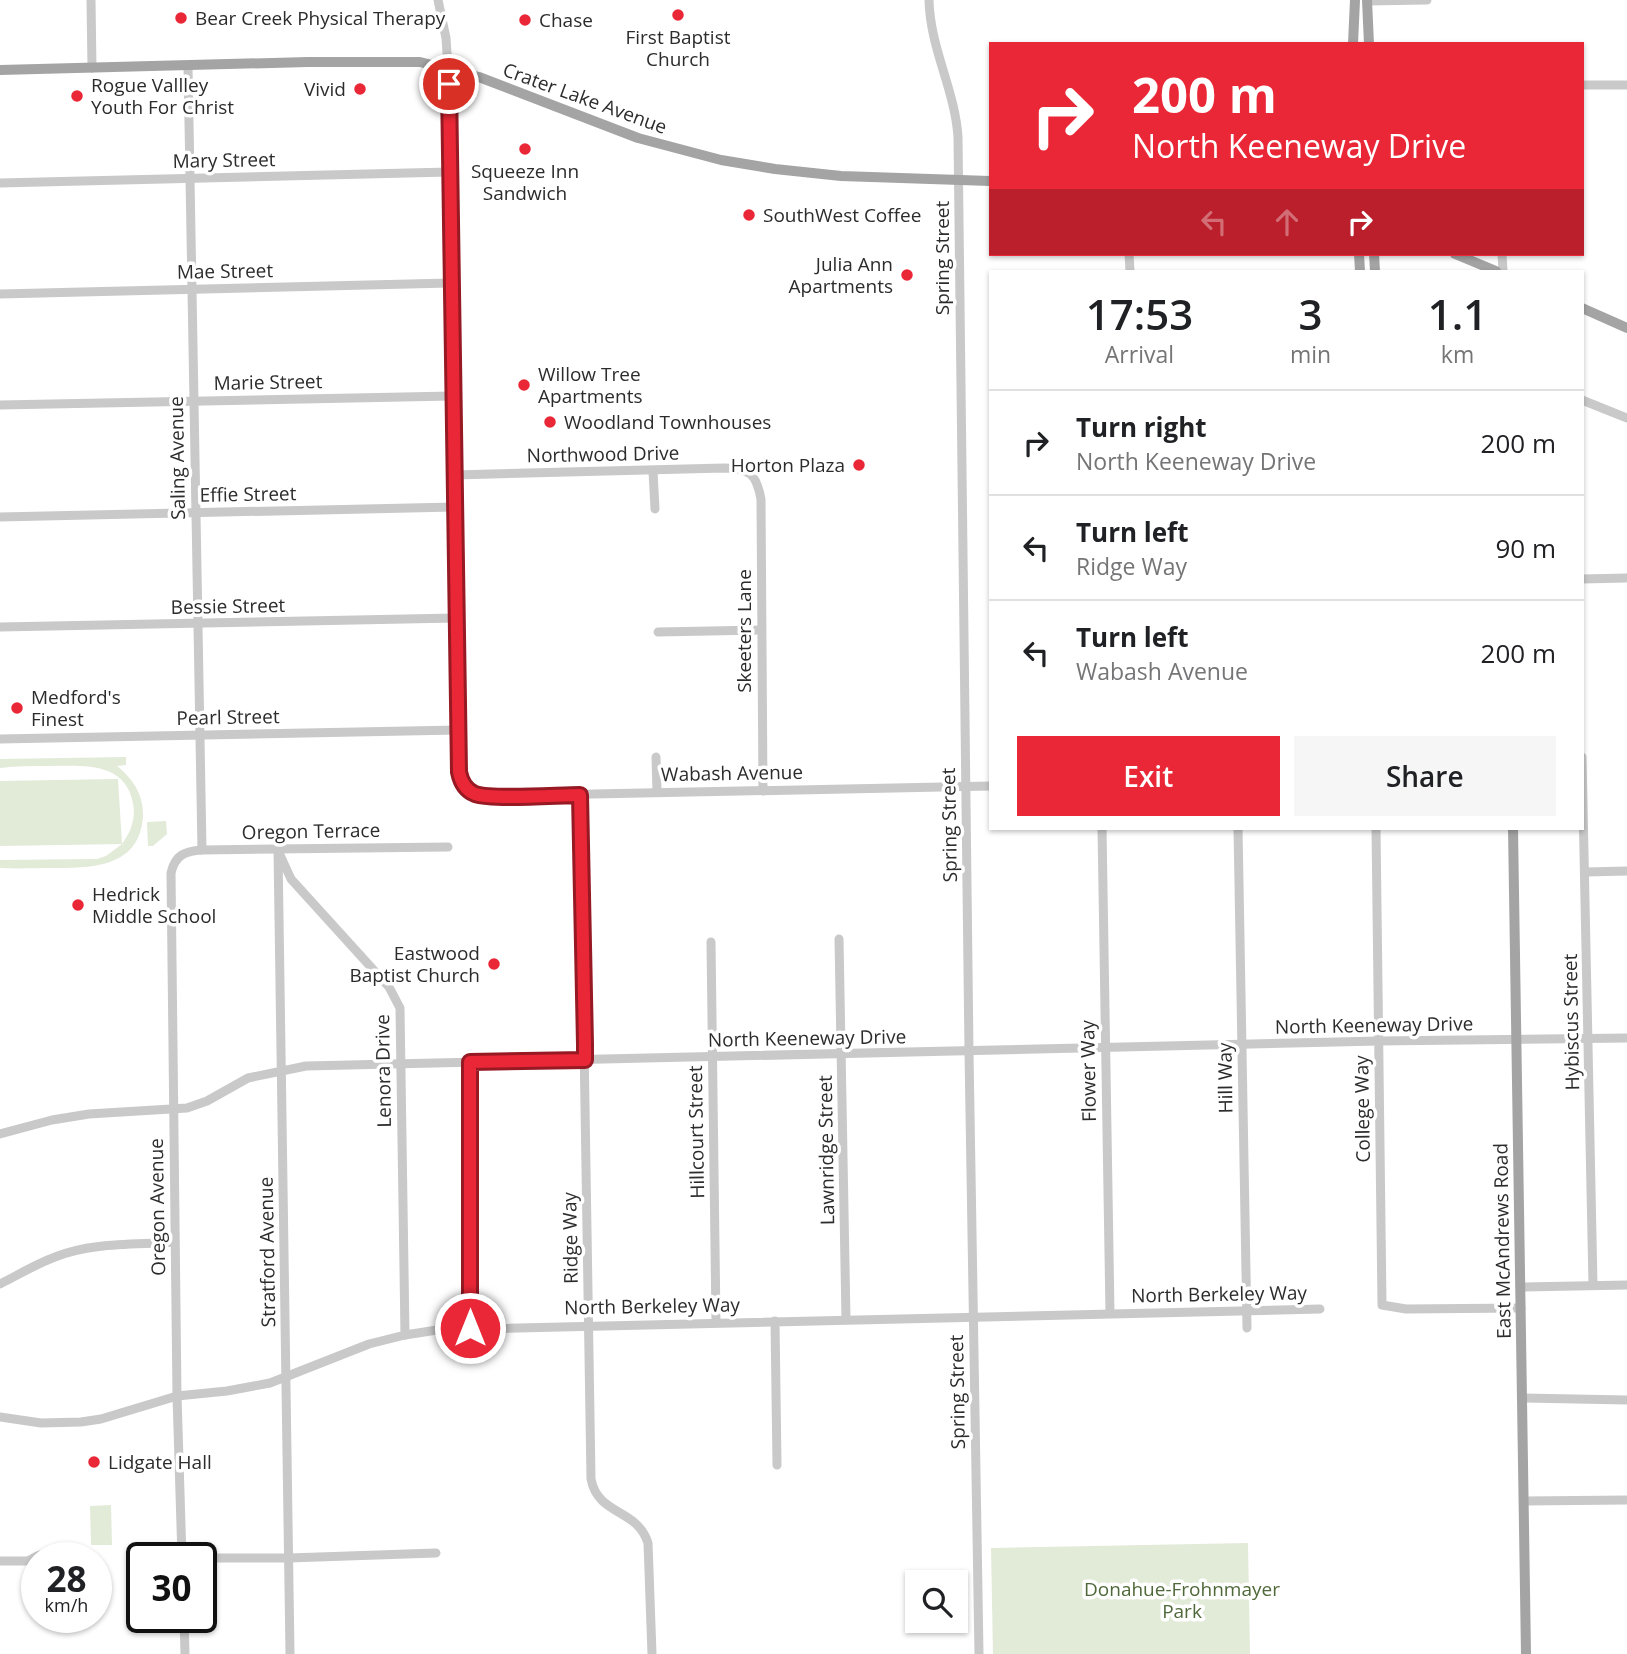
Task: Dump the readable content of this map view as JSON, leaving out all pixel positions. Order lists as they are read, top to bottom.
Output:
{
  "streets": {
    "main road": ["Crater Lake Avenue", "East McAndrews Road"],
    "street": [
      "Mary Street",
      "Spring Street",
      "Mae Street",
      "Marie Street",
      "Northwood Drive",
      "Saling Avenue",
      "Effie Street",
      "Bessie Street",
      "Skeeters Lane",
      "Pearl Street",
      "Wabash Avenue",
      "Oregon Terrace",
      "Hybiscus Street",
      "North Keeneway Drive",
      "Lenora Drive",
      "Flower Way",
      "Hill Way",
      "College Way",
      "Hillcourt Street",
      "Lawnridge Street",
      "Oregon Avenue",
      "Ridge Way",
      "Stratford Avenue",
      "North Berkeley Way"
    ]
  },
  "crossings": [
    ["Crater Lake Avenue", "Spring Street"],
    ["Crater Lake Avenue", "Saling Avenue"],
    ["Mary Street", "Saling Avenue"],
    ["Spring Street", "Wabash Avenue"],
    ["Spring Street", "North Keeneway Drive"],
    ["Spring Street", "North Berkeley Way"],
    ["Mae Street", "Saling Avenue"],
    ["Marie Street", "Saling Avenue"],
    ["Northwood Drive", "Skeeters Lane"],
    ["Saling Avenue", "Effie Street"],
    ["Saling Avenue", "Bessie Street"],
    ["Saling Avenue", "Pearl Street"],
    ["Saling Avenue", "Oregon Terrace"],
    ["Skeeters Lane", "Wabash Avenue"],
    ["Pearl Street", "Wabash Avenue"],
    ["Wabash Avenue", "Ridge Way"],
    ["Oregon Terrace", "Lenora Drive"],
    ["Oregon Terrace", "Oregon Avenue"],
    ["Oregon Terrace", "Stratford Avenue"],
    ["Hybiscus Street", "North Keeneway Drive"],
    ["North Keeneway Drive", "Lenora Drive"],
    ["North Keeneway Drive", "Flower Way"],
    ["North Keeneway Drive", "Hill Way"],
    ["North Keeneway Drive", "College Way"],
    ["North Keeneway Drive", "Hillcourt Street"],
    ["North Keeneway Drive", "Lawnridge Street"],
    ["North Keeneway Drive", "Oregon Avenue"],
    ["North Keeneway Drive", "Ridge Way"],
    ["North Keeneway Drive", "East McAndrews Road"],
    ["North Keeneway Drive", "Stratford Avenue"],
    ["Lenora Drive", "Stratford Avenue"],
    ["Lenora Drive", "North Berkeley Way"],
    ["Flower Way", "North Berkeley Way"],
    ["Hill Way", "North Berkeley Way"],
    ["College Way", "East McAndrews Road"],
    ["Hillcourt Street", "North Berkeley Way"],
    ["Lawnridge Street", "North Berkeley Way"],
    ["Oregon Avenue", "North Berkeley Way"],
    ["Ridge Way", "North Berkeley Way"],
    ["Stratford Avenue", "North Berkeley Way"]
  ],
  "parks": ["Donahue-Frohnmayer Park"],
  "places": [
    "First Baptist Church",
    "Bear Creek Physical Therapy",
    "Chase",
    "Vivid",
    "Rogue Vallley Youth For Christ",
    "Squeeze Inn Sandwich",
    "SouthWest Coffee",
    "Julia Ann Apartments",
    "Willow Tree Apartments",
    "Woodland Townhouses",
    "Horton Plaza",
    "Medford's Finest",
    "Hedrick Middle School",
    "Eastwood Baptist Church",
    "Lidgate Hall"
  ],
  "page": {
    "turn": ["200 m", "North Keeneway Drive"],
    "eta": [
      "17:53",
      "Arrival",
      "3",
      "min",
      "1.1",
      "km"
    ],
    "list": [
      {
        "name": "Turn right",
        "note": "North Keeneway Drive",
        "value": "200 m"
      },
      {
        "name": "Turn left",
        "note": "Ridge Way",
        "value": "90 m"
      },
      {
        "name": "Turn left",
        "note": "Wabash Avenue",
        "value": "200 m"
      }
    ],
    "buttons": ["Exit", "Share"],
    "speed": "28 km/h",
    "limit": "30"
  }
}
